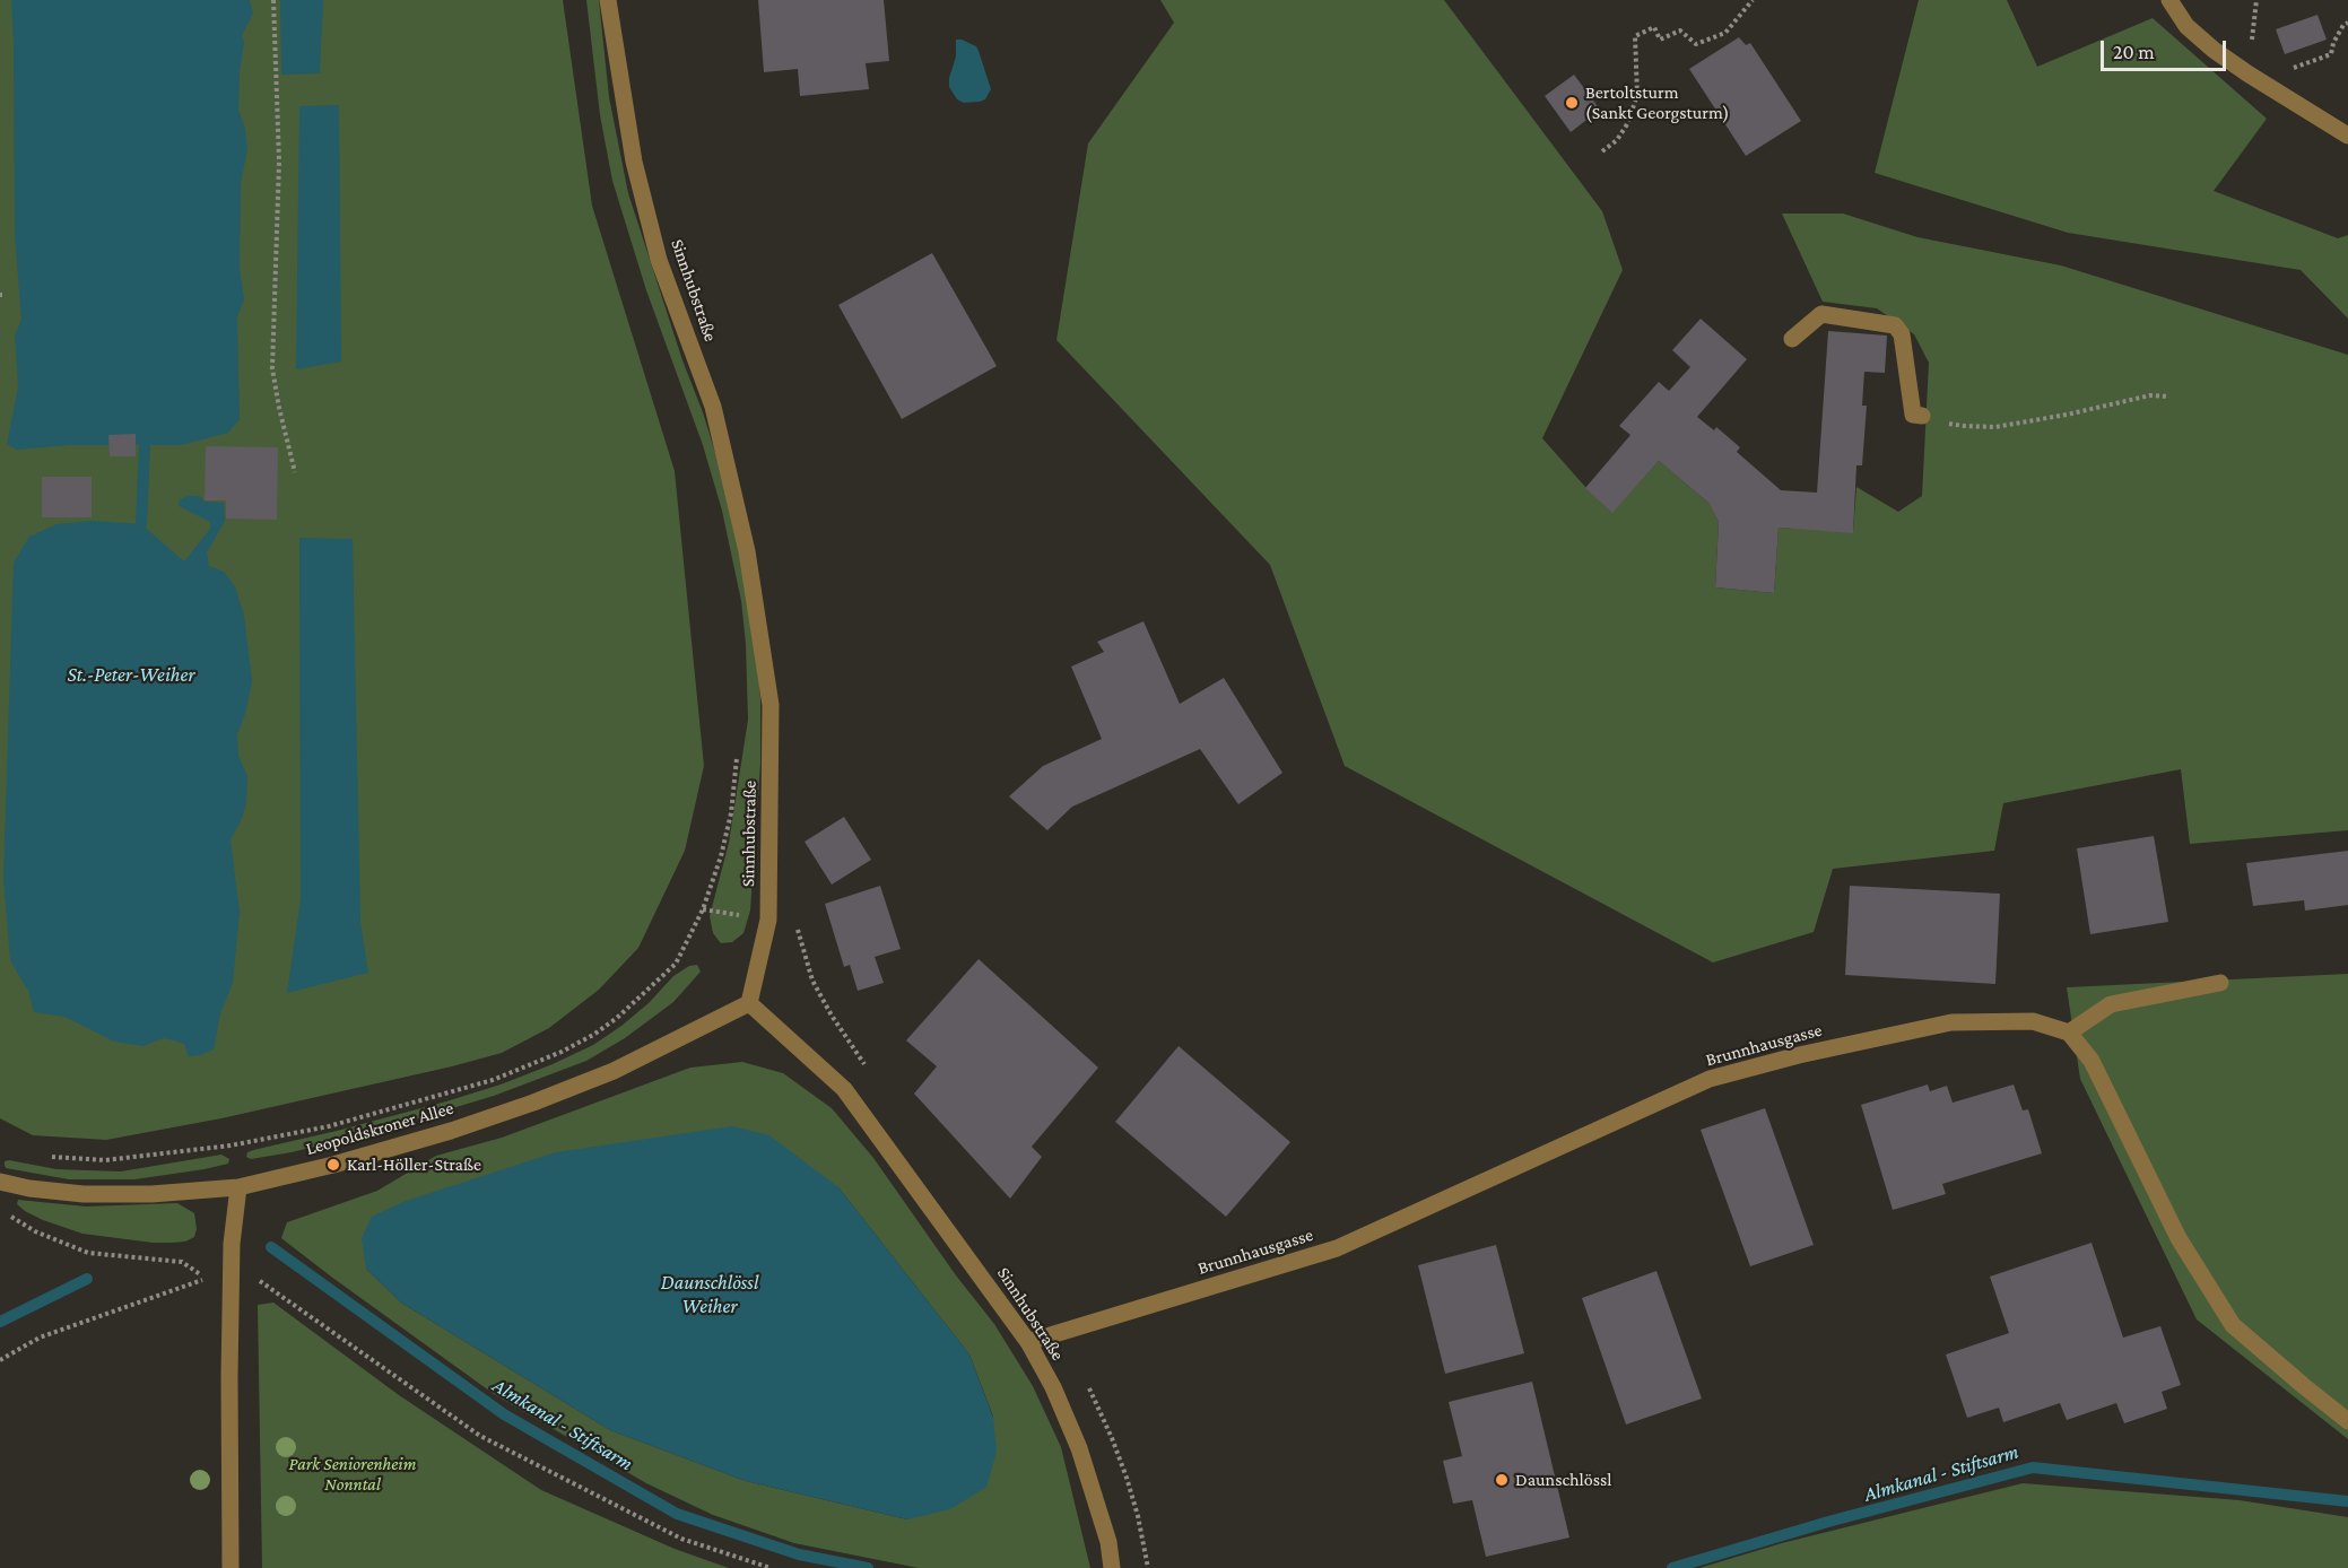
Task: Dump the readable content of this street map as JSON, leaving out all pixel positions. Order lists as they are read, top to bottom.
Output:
{
  "streets": {
    "street": ["Sinnhubstraße", "Brunnhausgasse", "Leopoldskroner Allee"]
  },
  "crossings": [
    ["Sinnhubstraße", "Brunnhausgasse"],
    ["Sinnhubstraße", "Leopoldskroner Allee"]
  ],
  "water": ["St.-Peter-Weiher", "Daunschlössl Weiher", "Almkanal - Stiftsarm"],
  "parks": ["Park Seniorenheim Nonntal"],
  "places": ["Bertoltsturm (Sankt Georgsturm)", "Karl-Höller-Straße", "Daunschlössl"],
  "scale_bar": "20 m"
}
